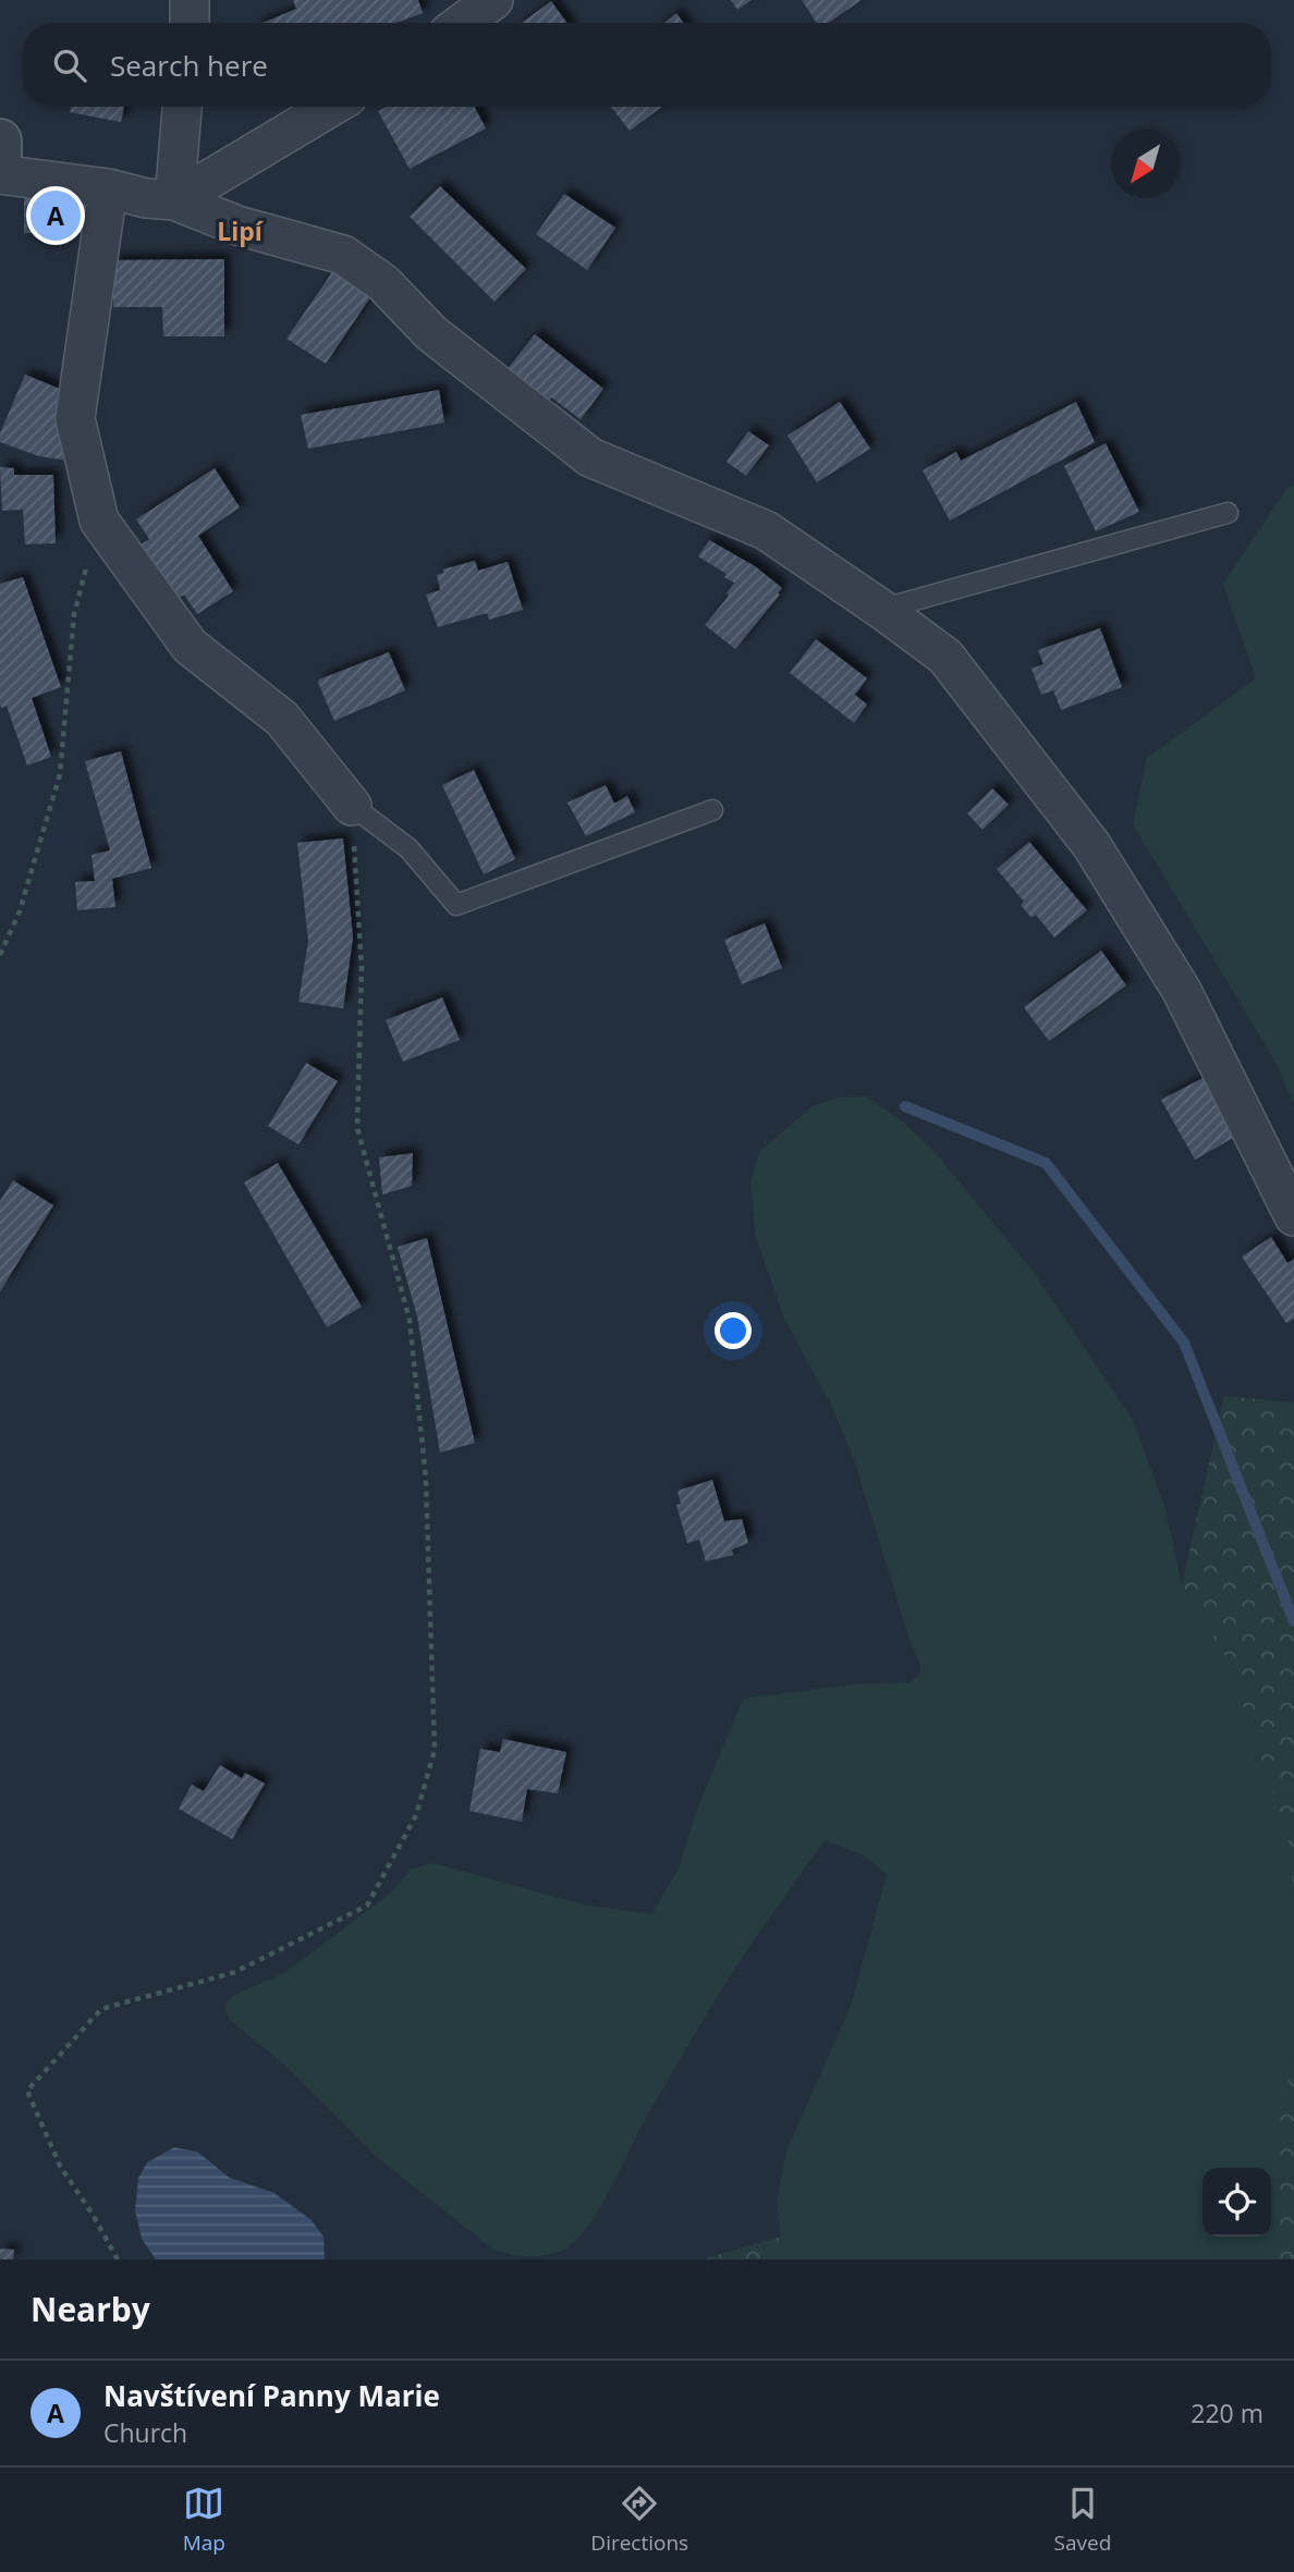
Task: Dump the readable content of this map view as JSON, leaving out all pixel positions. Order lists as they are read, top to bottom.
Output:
{
  "districts": ["Lipí"],
  "north": "bottom left",
  "page": {
    "search": "Search here",
    "pins": "A",
    "heading": "Nearby",
    "list": [
      {
        "mark": "A",
        "name": "Navštívení Panny Marie",
        "note": "Church",
        "value": "220 m"
      }
    ],
    "nav": ["Map", "Directions", "Saved"]
  }
}
